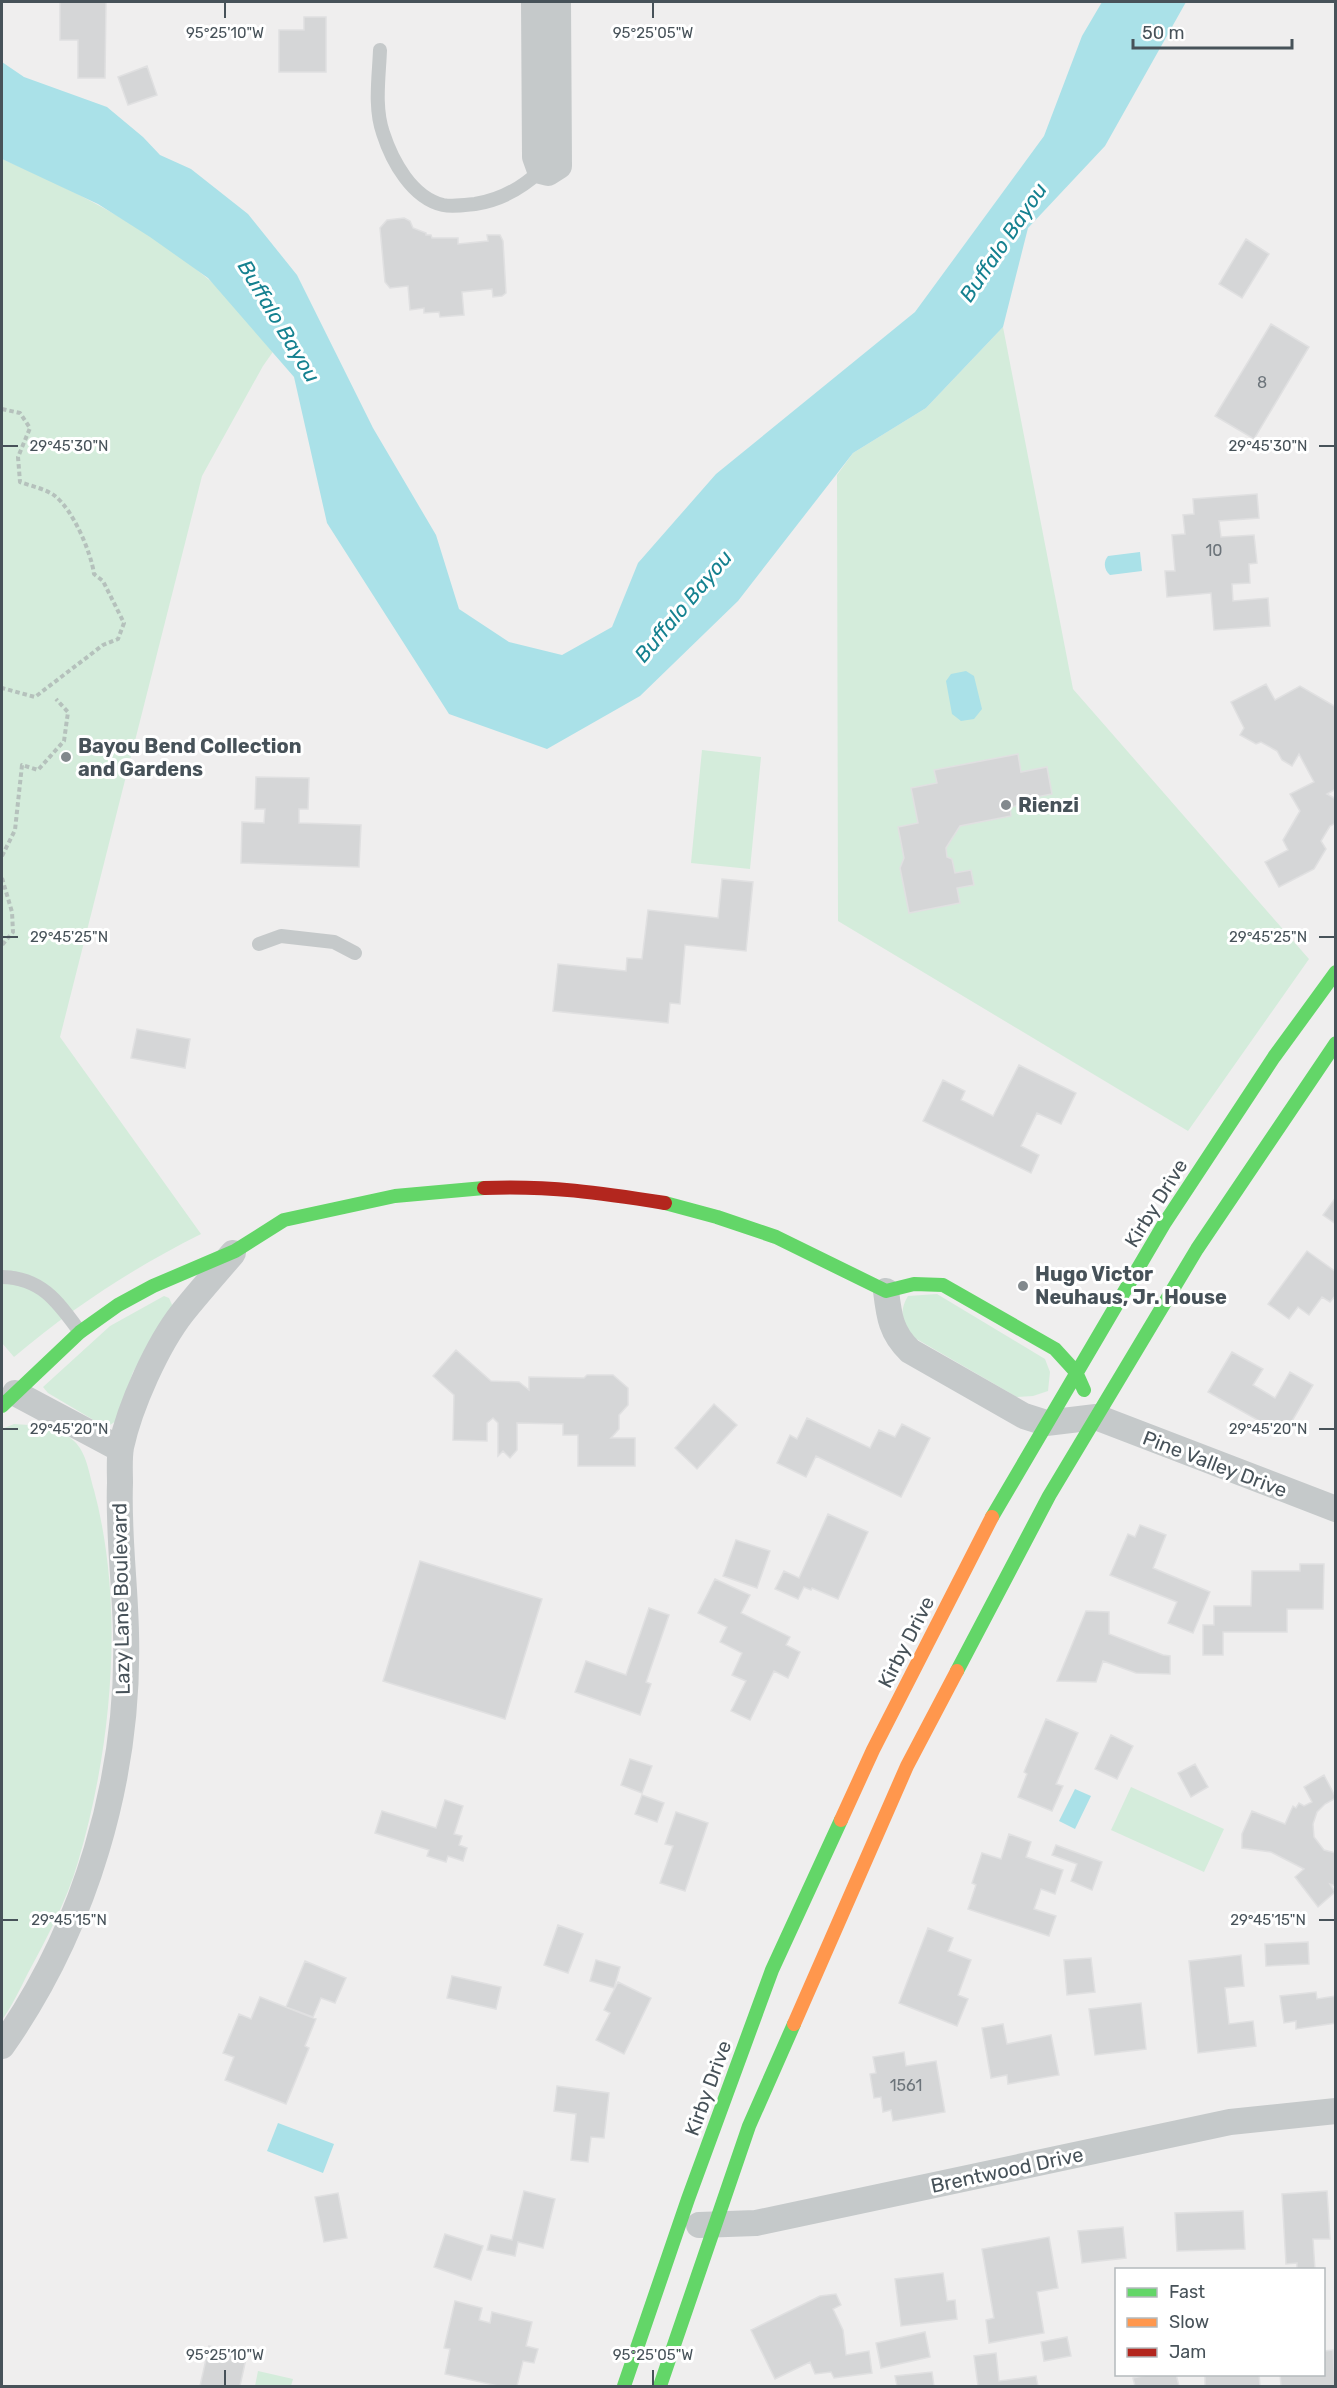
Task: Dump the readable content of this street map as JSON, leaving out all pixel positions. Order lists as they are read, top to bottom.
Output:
{
  "streets": {
    "main road": ["Kirby Drive", "Lazy Lane Boulevard"],
    "street": ["Pine Valley Drive", "Brentwood Drive"]
  },
  "crossings": [
    ["Kirby Drive", "Brentwood Drive"]
  ],
  "water": ["Buffalo Bayou"],
  "places": ["Bayou Bend Collection and Gardens", "Rienzi", "Hugo Victor Neuhaus, Jr. House"],
  "house_numbers": ["8", "10", "1561"],
  "legend": ["Fast", "Slow", "Jam"],
  "scale_bar": "50 m",
  "coordinates": [
    "95°25'10\"W",
    "95°25'05\"W",
    "29°45'30\"N",
    "29°45'25\"N",
    "29°45'20\"N",
    "29°45'15\"N"
  ]
}
